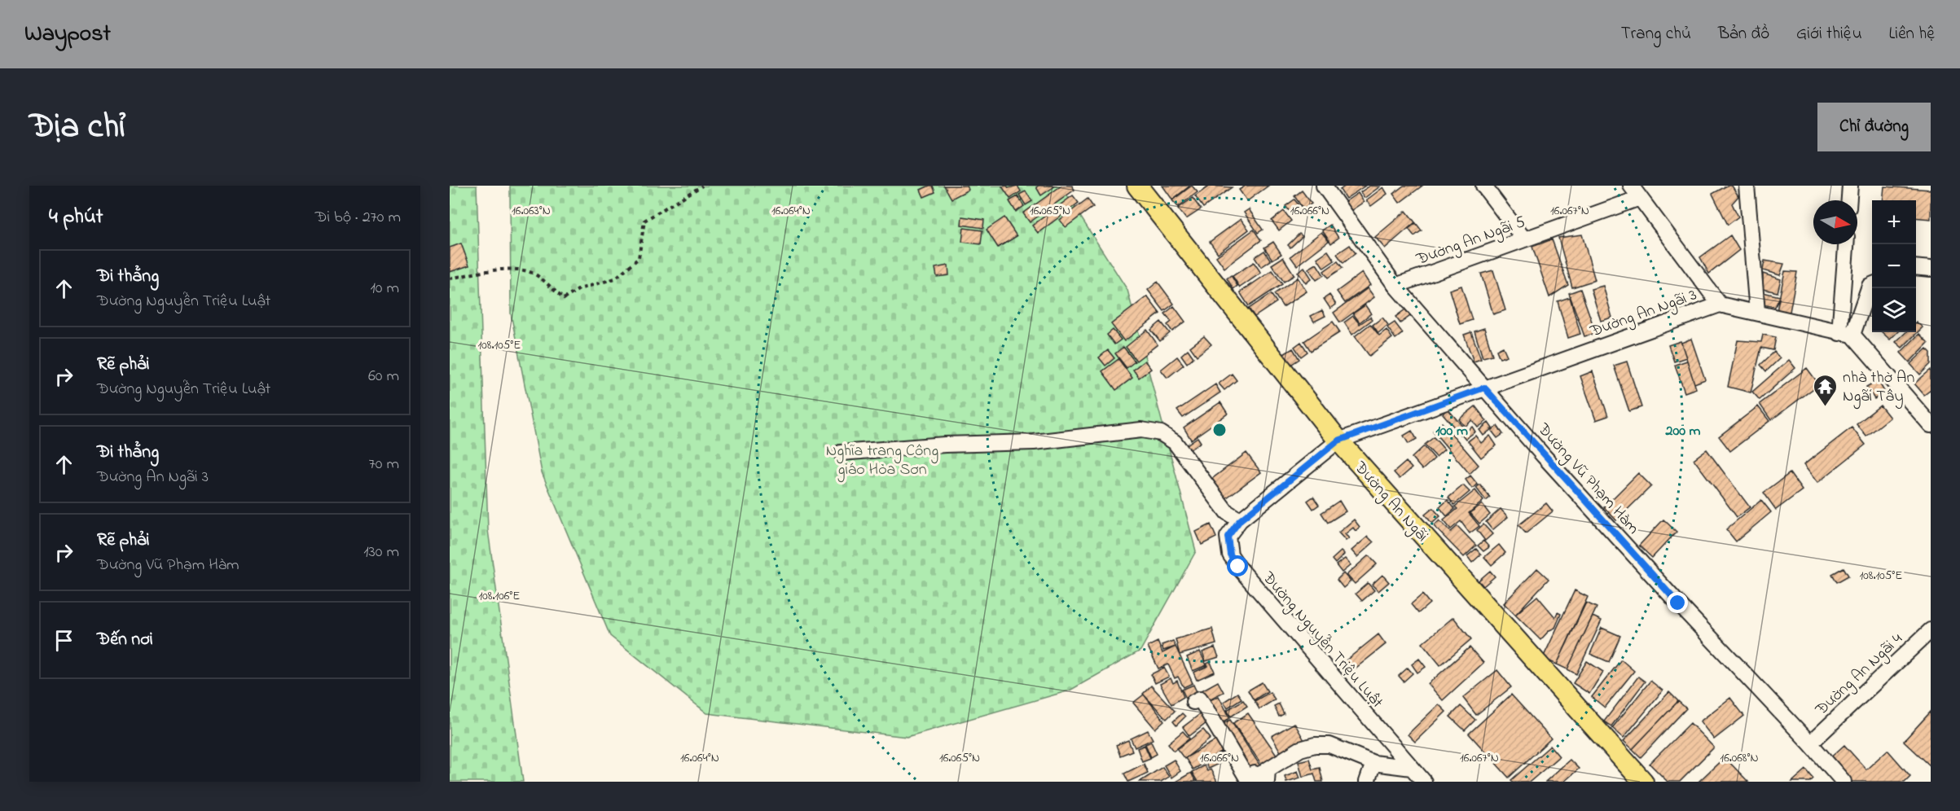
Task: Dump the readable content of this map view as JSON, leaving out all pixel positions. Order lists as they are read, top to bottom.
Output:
{
  "streets": {
    "main road": ["Đường An Ngãi"],
    "street": [
      "Đường An Ngãi 5",
      "Đường An Ngãi 3",
      "Đường Vũ Phạm Hàm",
      "Đường Nguyễn Triệu Luật",
      "Đường An Ngãi 4"
    ]
  },
  "crossings": [
    ["Đường An Ngãi 5", "Đường Vũ Phạm Hàm"],
    ["Đường An Ngãi 3", "Đường Vũ Phạm Hàm"],
    ["Đường An Ngãi 3", "Đường An Ngãi"],
    ["Đường An Ngãi 3", "Đường Nguyễn Triệu Luật"],
    ["Đường Vũ Phạm Hàm", "Đường An Ngãi 4"],
    ["Đường An Ngãi", "Đường Nguyễn Triệu Luật"]
  ],
  "parks": ["Nghĩa trang Công giáo Hòa Sơn"],
  "places": {
    "temple": ["nhà thờ An Ngãi Tây"]
  },
  "north": "right",
  "page": {
    "header": "Waypost",
    "nav": [
      "Trang chủ",
      "Bản đồ",
      "Giới thiệu",
      "Liên hệ"
    ],
    "title": "Địa chỉ",
    "buttons": "Chỉ đường",
    "heading": ["4 phút", "Đi bộ · 270 m"],
    "map_buttons": ["+", "−"],
    "list": [
      ["Đi thẳng", "Đường Nguyễn Triệu Luật", "10 m"],
      ["Rẽ phải", "Đường Nguyễn Triệu Luật", "60 m"],
      ["Đi thẳng", "Đường An Ngãi 3", "70 m"],
      ["Rẽ phải", "Đường Vũ Phạm Hàm", "130 m"],
      "Đến nơi"
    ]
  },
  "coordinates": [
    "16.063°N",
    "16.064°N",
    "16.065°N",
    "16.066°N",
    "16.067°N",
    "108.105°E",
    "108.106°E",
    "16.068°N"
  ],
  "rings": ["100 m", "200 m"]
}
